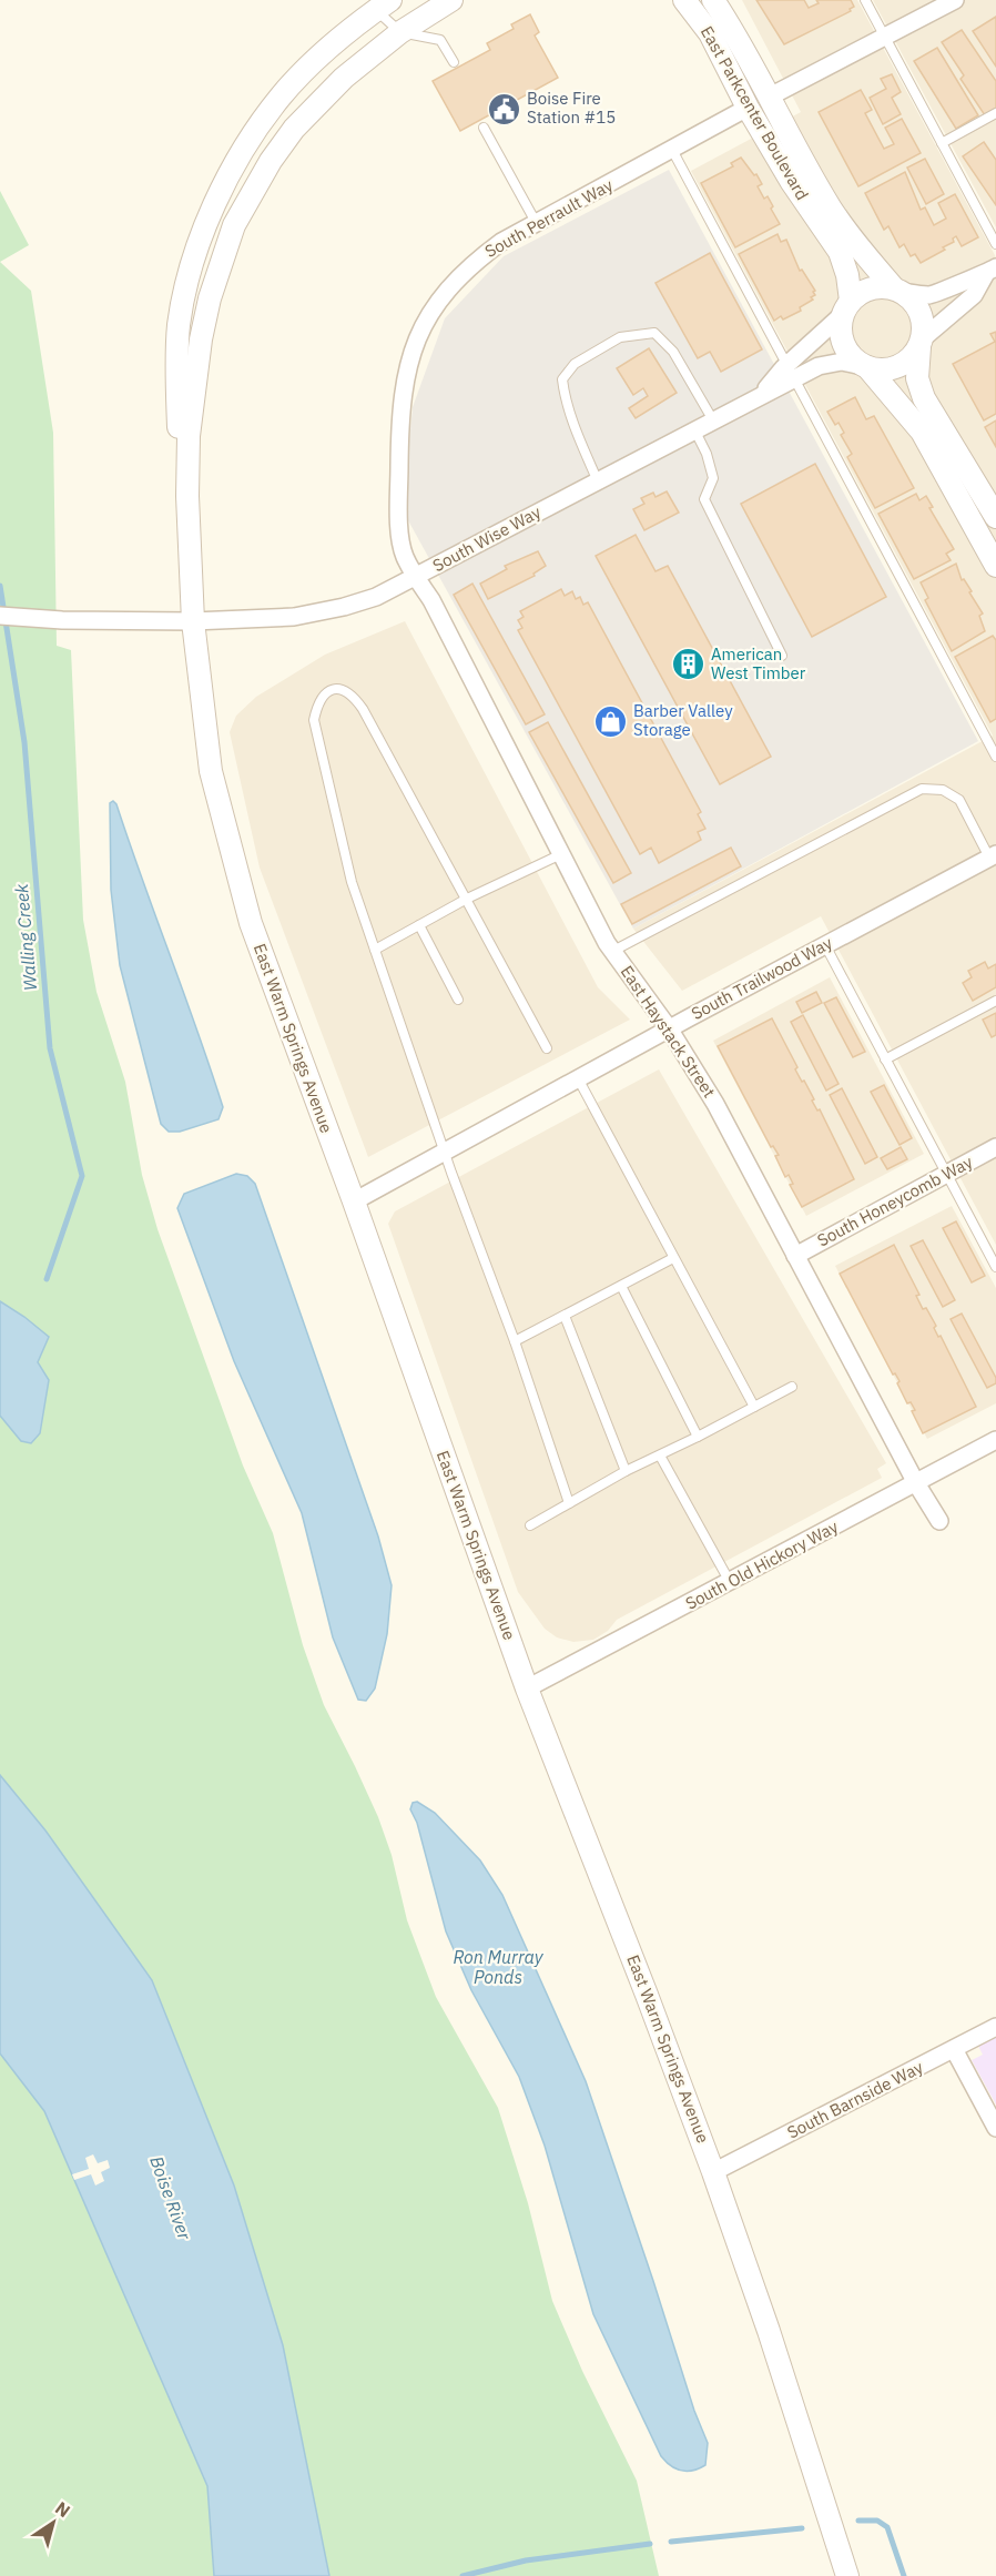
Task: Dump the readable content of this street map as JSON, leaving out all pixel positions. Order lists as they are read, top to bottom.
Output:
{
  "streets": {
    "street": [
      "East Parkcenter Boulevard",
      "South Perrault Way",
      "South Wise Way",
      "South Trailwood Way",
      "East Haystack Street",
      "East Warm Springs Avenue",
      "South Honeycomb Way",
      "South Old Hickory Way",
      "South Barnside Way"
    ]
  },
  "crossings": [
    ["East Parkcenter Boulevard", "South Perrault Way"],
    ["East Parkcenter Boulevard", "South Wise Way"],
    ["South Perrault Way", "South Wise Way"],
    ["South Perrault Way", "East Haystack Street"],
    ["South Wise Way", "East Haystack Street"],
    ["South Wise Way", "East Warm Springs Avenue"],
    ["South Trailwood Way", "East Haystack Street"],
    ["South Trailwood Way", "East Warm Springs Avenue"],
    ["East Haystack Street", "South Honeycomb Way"],
    ["East Haystack Street", "South Old Hickory Way"],
    ["East Warm Springs Avenue", "South Old Hickory Way"],
    ["East Warm Springs Avenue", "South Barnside Way"]
  ],
  "water": ["Walling Creek", "Ron Murray Ponds", "Boise River"],
  "places": {
    "public building": ["Boise Fire Station #15"],
    "building": ["American West Timber"],
    "shop": ["Barber Valley Storage"]
  },
  "north": "top right"
}
